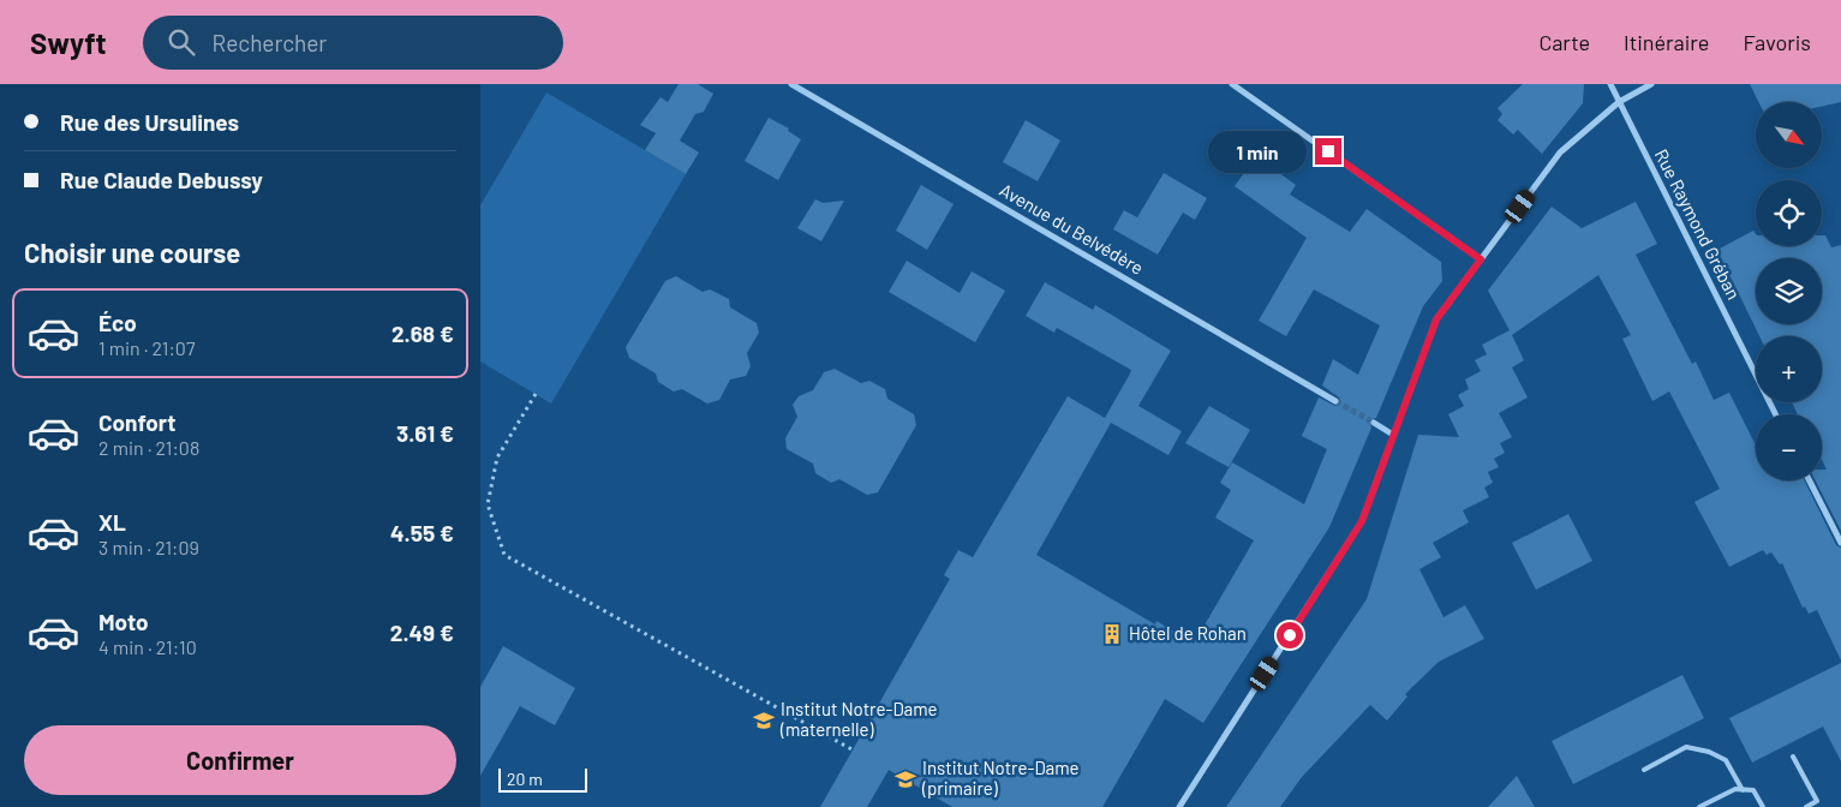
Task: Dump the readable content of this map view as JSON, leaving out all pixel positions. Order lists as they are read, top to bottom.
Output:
{
  "streets": {
    "street": ["Rue Raymond Gréban", "Avenue du Belvédère"]
  },
  "places": {
    "building": ["Hôtel de Rohan"],
    "school or university": ["Institut Notre-Dame (maternelle)", "Institut Notre-Dame (primaire)"]
  },
  "scale_bar": "20 m",
  "north": "bottom right",
  "page": {
    "header": "Swyft",
    "search": "Rechercher",
    "nav": ["Carte", "Itinéraire", "Favoris"],
    "banner": ["Rue des Ursulines", "Rue Claude Debussy"],
    "map_buttons": ["+", "−"],
    "bubble": "1 min",
    "heading": "Choisir une course",
    "list": [
      {
        "name": "Éco",
        "note": "1 min · 21:07",
        "value": "2.68 €"
      },
      {
        "name": "Confort",
        "note": "2 min · 21:08",
        "value": "3.61 €"
      },
      {
        "name": "XL",
        "note": "3 min · 21:09",
        "value": "4.55 €"
      },
      {
        "name": "Moto",
        "note": "4 min · 21:10",
        "value": "2.49 €"
      }
    ],
    "buttons": "Confirmer",
    "scale": "20 m"
  }
}
